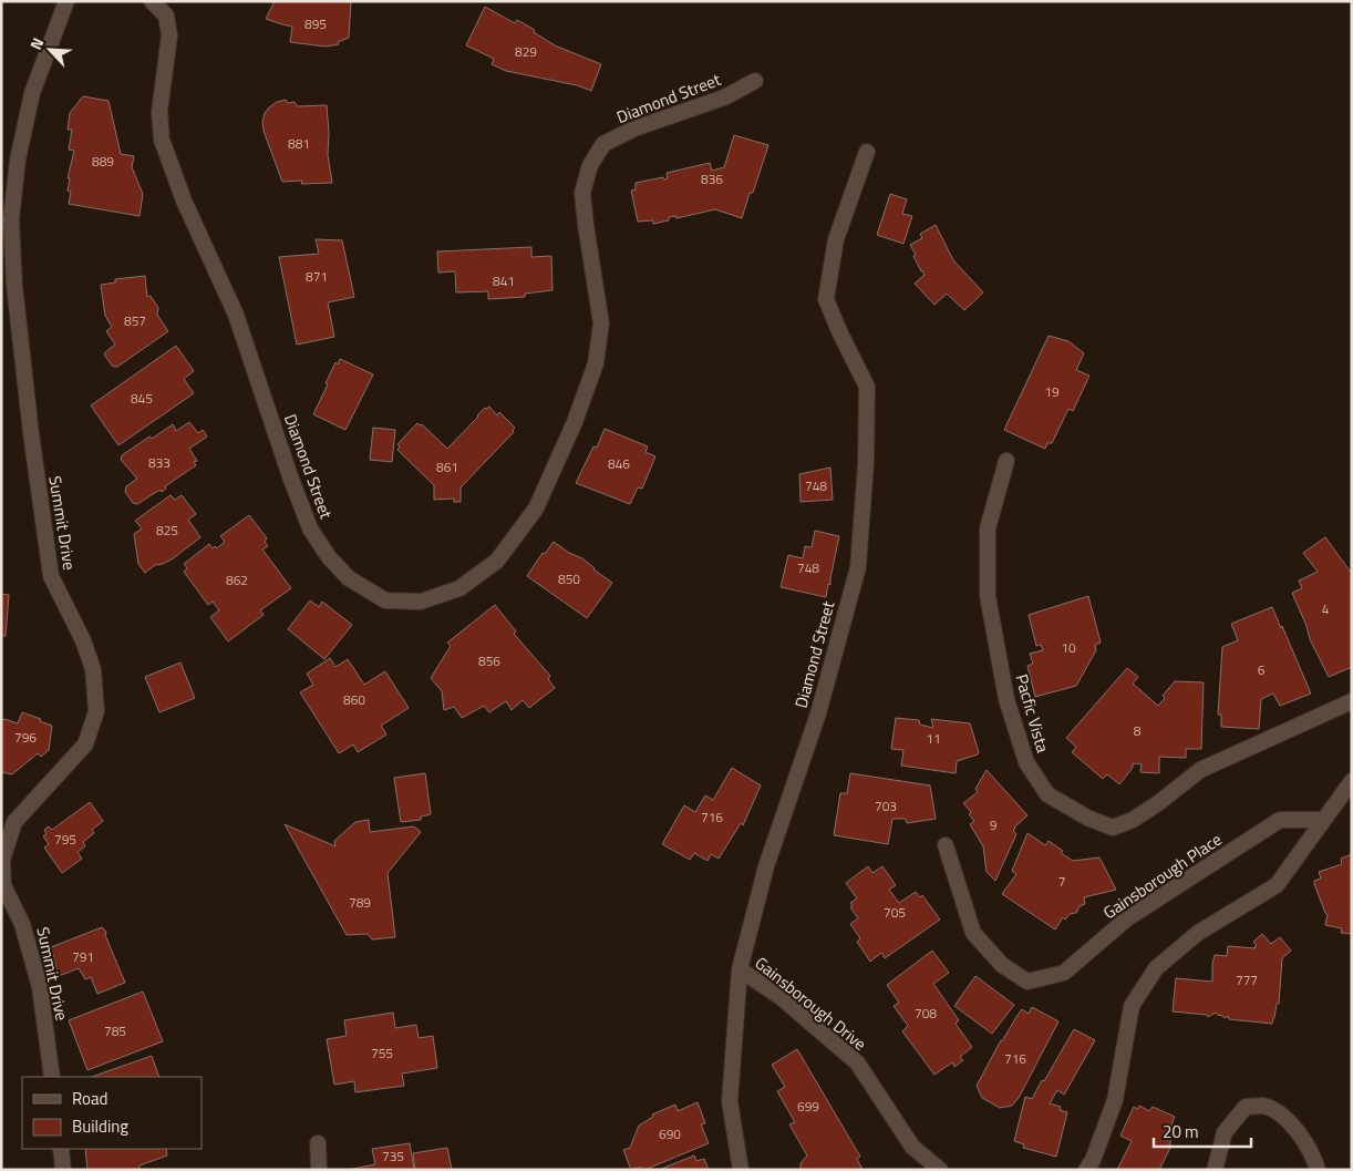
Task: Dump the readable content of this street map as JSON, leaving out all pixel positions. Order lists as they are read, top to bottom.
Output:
{
  "streets": {
    "street": [
      "Diamond Street",
      "Summit Drive",
      "Pacfic Vista",
      "Gainsborough Place",
      "Gainsborough Drive"
    ]
  },
  "crossings": [
    ["Diamond Street", "Gainsborough Drive"]
  ],
  "house_numbers": [
    "895",
    "829",
    "881",
    "889",
    "836",
    "871",
    "841",
    "857",
    "19",
    "845",
    "833",
    "846",
    "861",
    "748",
    "825",
    "748",
    "850",
    "862",
    "4",
    "10",
    "856",
    "6",
    "860",
    "8",
    "796",
    "11",
    "703",
    "716",
    "9",
    "795",
    "7",
    "789",
    "705",
    "791",
    "777",
    "708",
    "785",
    "755",
    "716",
    "699",
    "690",
    "735"
  ],
  "legend": ["Road", "Building"],
  "scale_bar": "20 m",
  "north": "top left"
}
